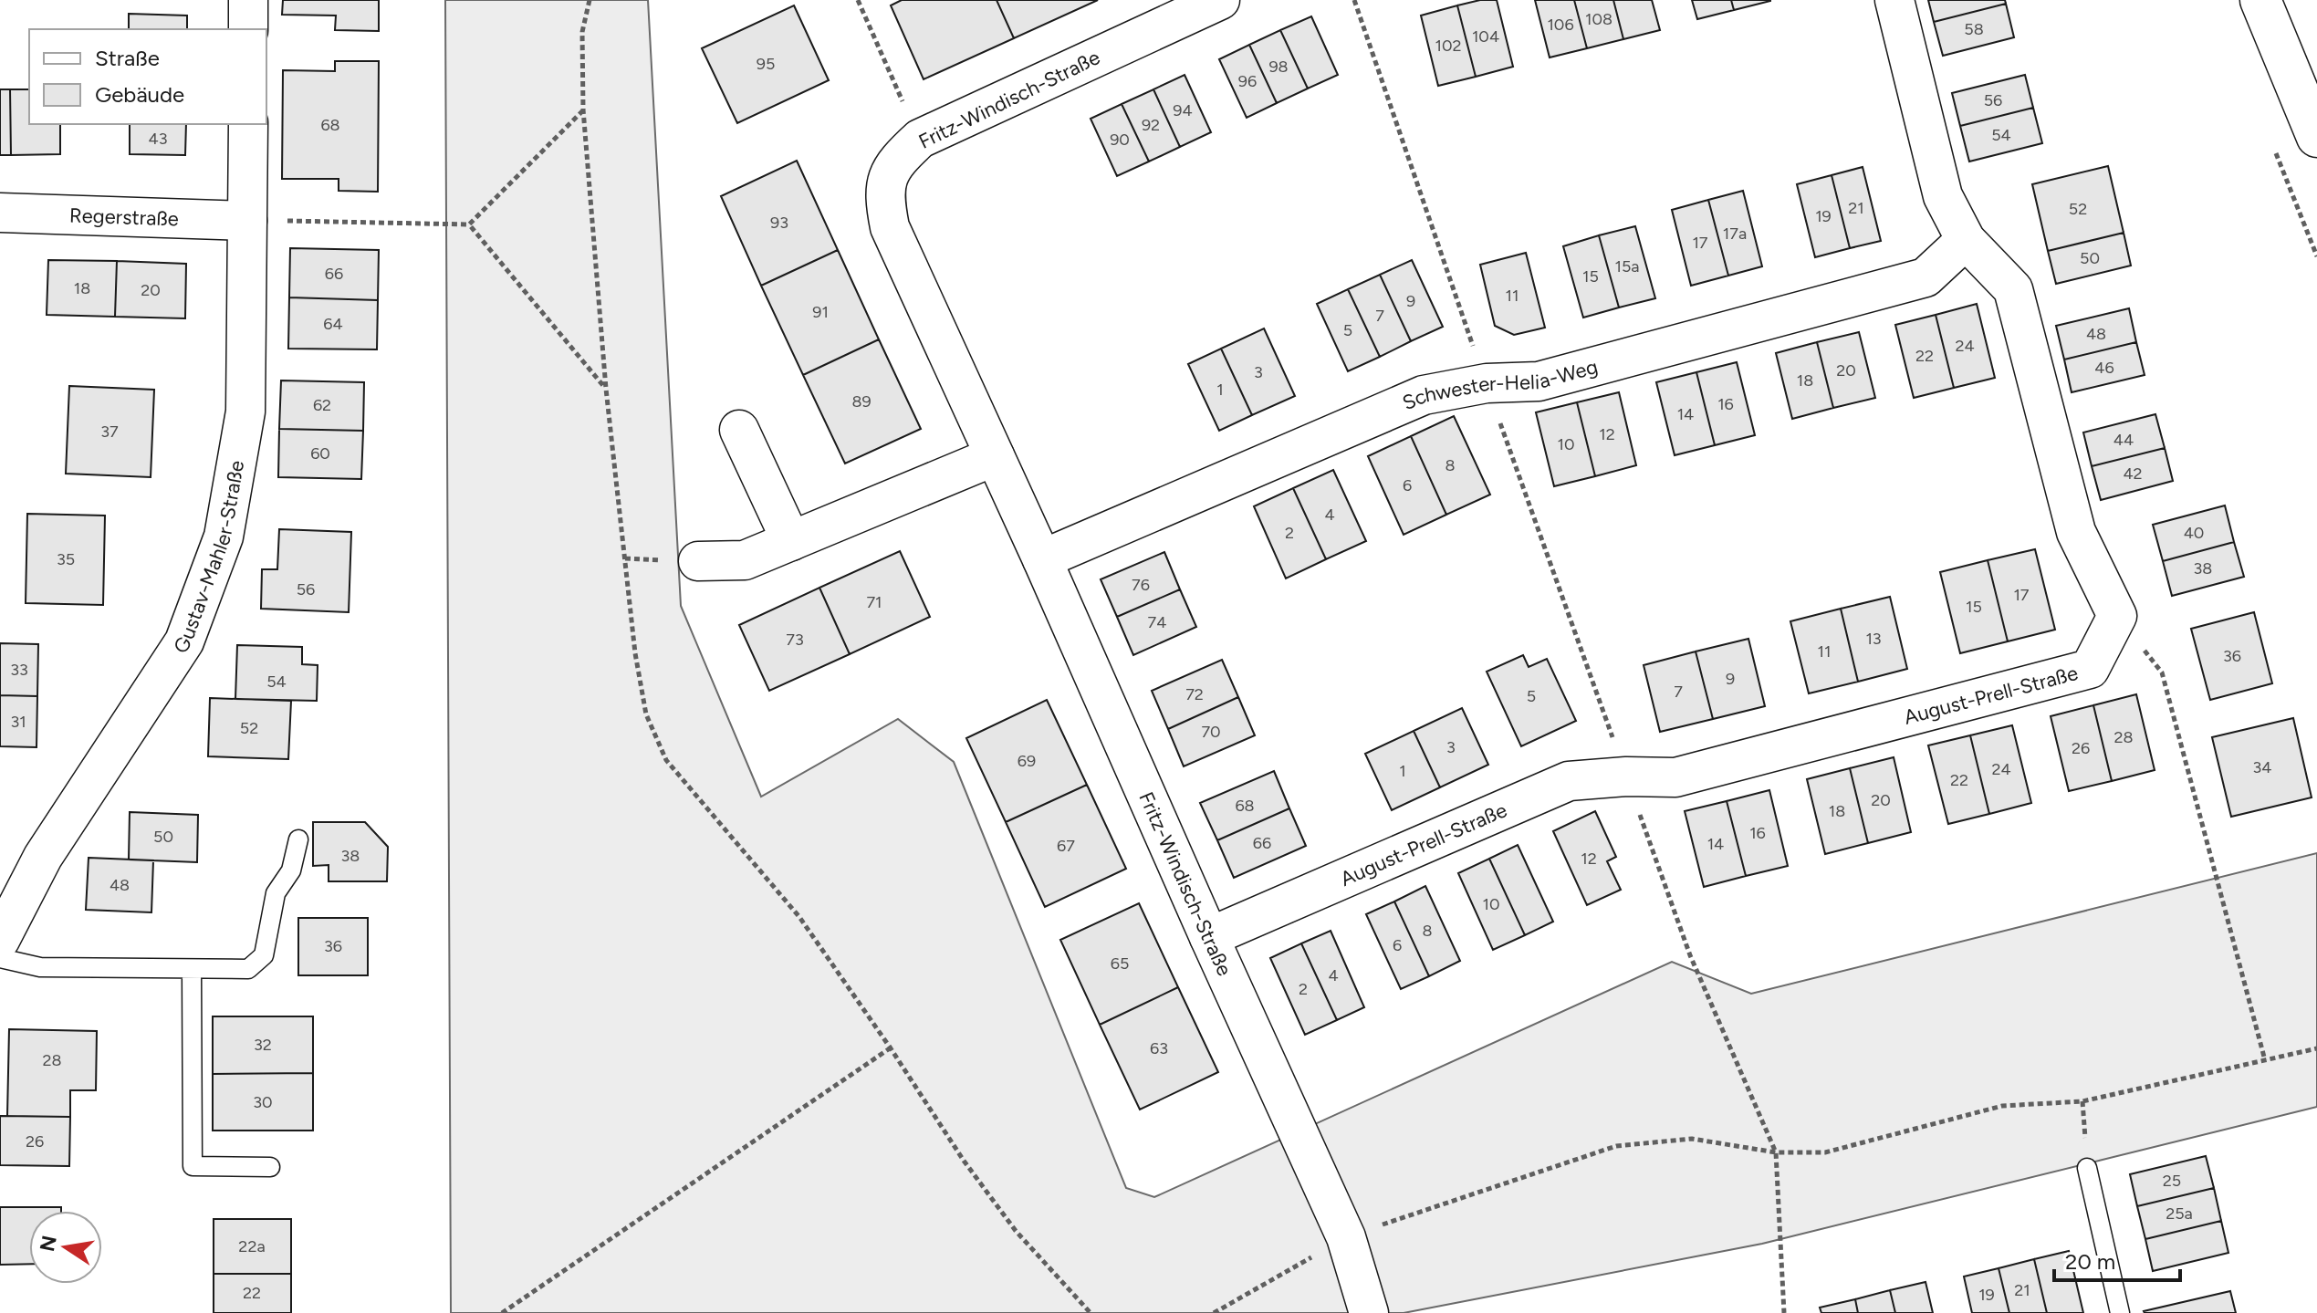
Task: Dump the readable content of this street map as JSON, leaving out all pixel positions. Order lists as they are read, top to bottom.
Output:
{
  "streets": {
    "street": [
      "Fritz-Windisch-Straße",
      "Regerstraße",
      "Schwester-Helia-Weg",
      "Gustav-Mahler-Straße",
      "August-Prell-Straße"
    ]
  },
  "crossings": [
    ["Fritz-Windisch-Straße", "Schwester-Helia-Weg"],
    ["Fritz-Windisch-Straße", "August-Prell-Straße"],
    ["Regerstraße", "Gustav-Mahler-Straße"]
  ],
  "house_numbers": [
    "108",
    "106",
    "58",
    "104",
    "102",
    "95",
    "98",
    "96",
    "56",
    "94",
    "68",
    "92",
    "54",
    "43",
    "90",
    "21",
    "52",
    "19",
    "93",
    "17a",
    "17",
    "50",
    "15a",
    "66",
    "15",
    "18",
    "20",
    "11",
    "9",
    "91",
    "7",
    "64",
    "5",
    "48",
    "24",
    "22",
    "46",
    "20",
    "3",
    "18",
    "1",
    "89",
    "16",
    "62",
    "14",
    "37",
    "12",
    "44",
    "10",
    "60",
    "8",
    "42",
    "6",
    "4",
    "2",
    "40",
    "35",
    "38",
    "76",
    "56",
    "17",
    "71",
    "15",
    "74",
    "13",
    "73",
    "11",
    "36",
    "33",
    "9",
    "54",
    "7",
    "72",
    "5",
    "31",
    "52",
    "70",
    "28",
    "3",
    "26",
    "69",
    "34",
    "24",
    "1",
    "22",
    "20",
    "68",
    "18",
    "16",
    "50",
    "66",
    "14",
    "67",
    "38",
    "12",
    "48",
    "10",
    "8",
    "6",
    "36",
    "65",
    "4",
    "2",
    "32",
    "63",
    "28",
    "30",
    "26",
    "25",
    "25a",
    "22a",
    "21",
    "22",
    "19"
  ],
  "legend": ["Straße", "Gebäude"],
  "scale_bar": "20 m",
  "north": "left"
}
